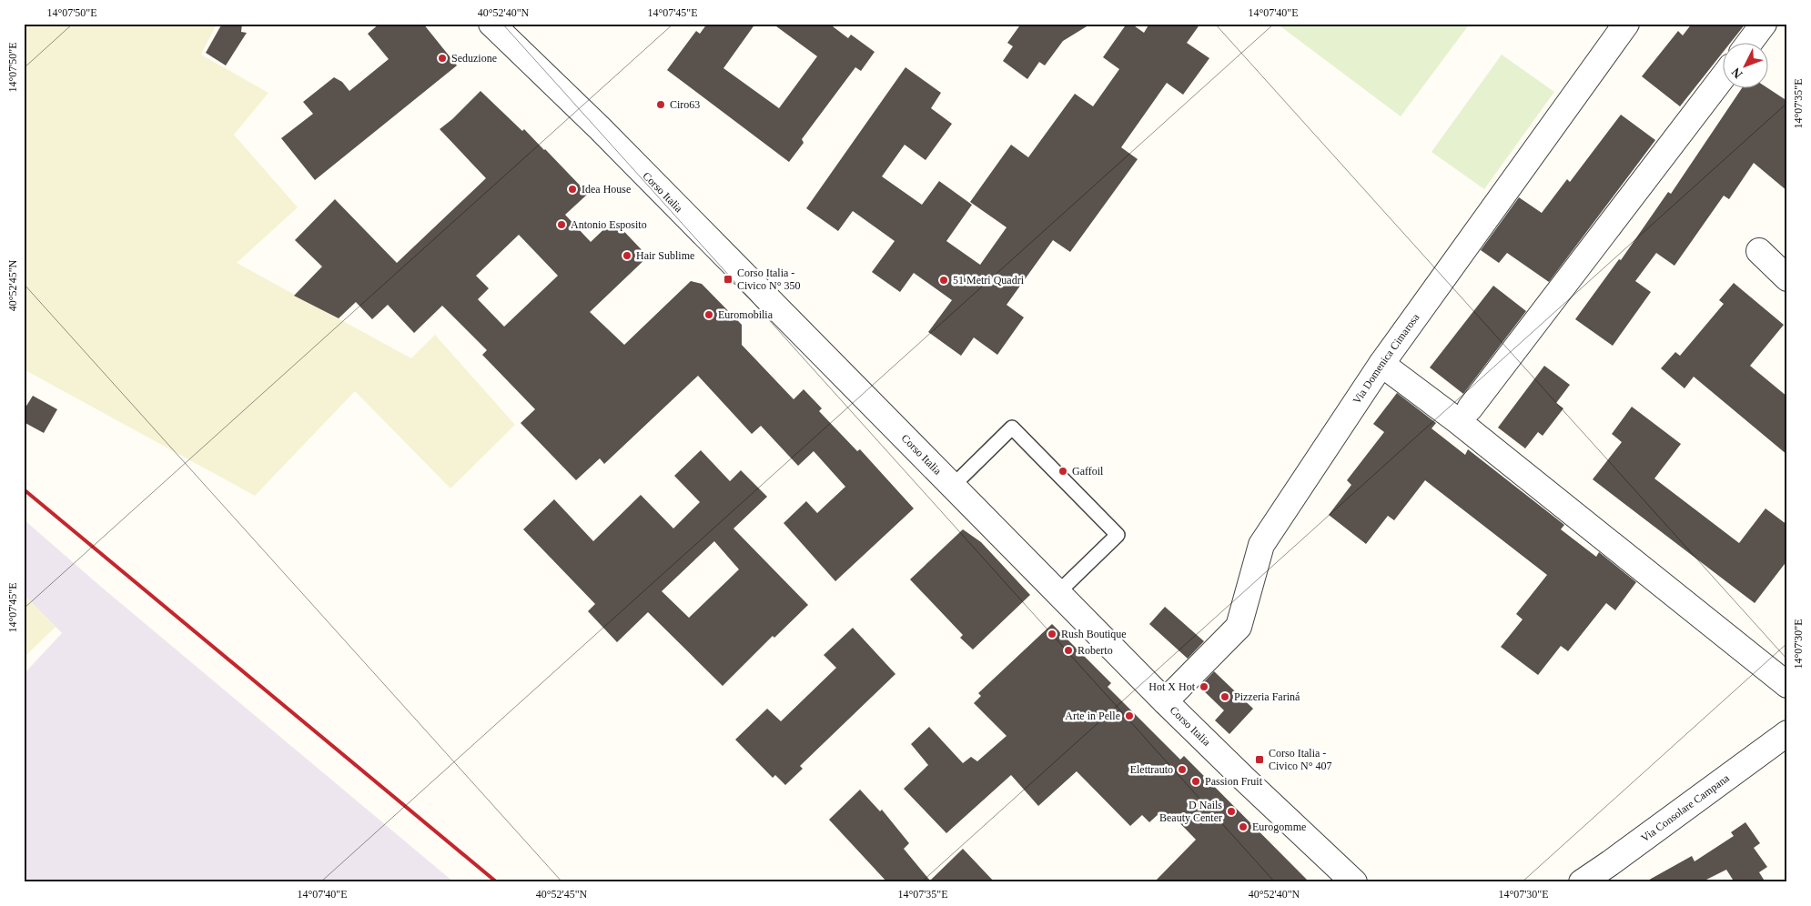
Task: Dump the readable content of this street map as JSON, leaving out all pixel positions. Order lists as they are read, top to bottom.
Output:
{
  "streets": {
    "street": ["Corso Italia", "Via Domenica Cimarosa", "Via Consolare Campana"]
  },
  "crossings": [
    ["Corso Italia", "Via Domenica Cimarosa"]
  ],
  "places": {
    "other": [
      "Seduzione",
      "Ciro63",
      "Idea House",
      "Antonio Esposito",
      "Hair Sublime",
      "51 Metri Quadri",
      "Euromobilia",
      "Gaffoil",
      "Rush Boutique",
      "Roberto",
      "Hot X Hot",
      "Pizzeria Fariná",
      "Arte in Pelle",
      "Elettrauto",
      "Passion Fruit",
      "D Nails Beauty Center",
      "Eurogomme"
    ],
    "transit": ["Corso Italia - Civico N° 350", "Corso Italia - Civico N° 407"]
  },
  "north": "bottom left",
  "coordinates": [
    "14°07'50\"E",
    "40°52'40\"N",
    "14°07'45\"E",
    "14°07'40\"E",
    "14°07'35\"E",
    "40°52'45\"N",
    "14°07'30\"E"
  ]
}
